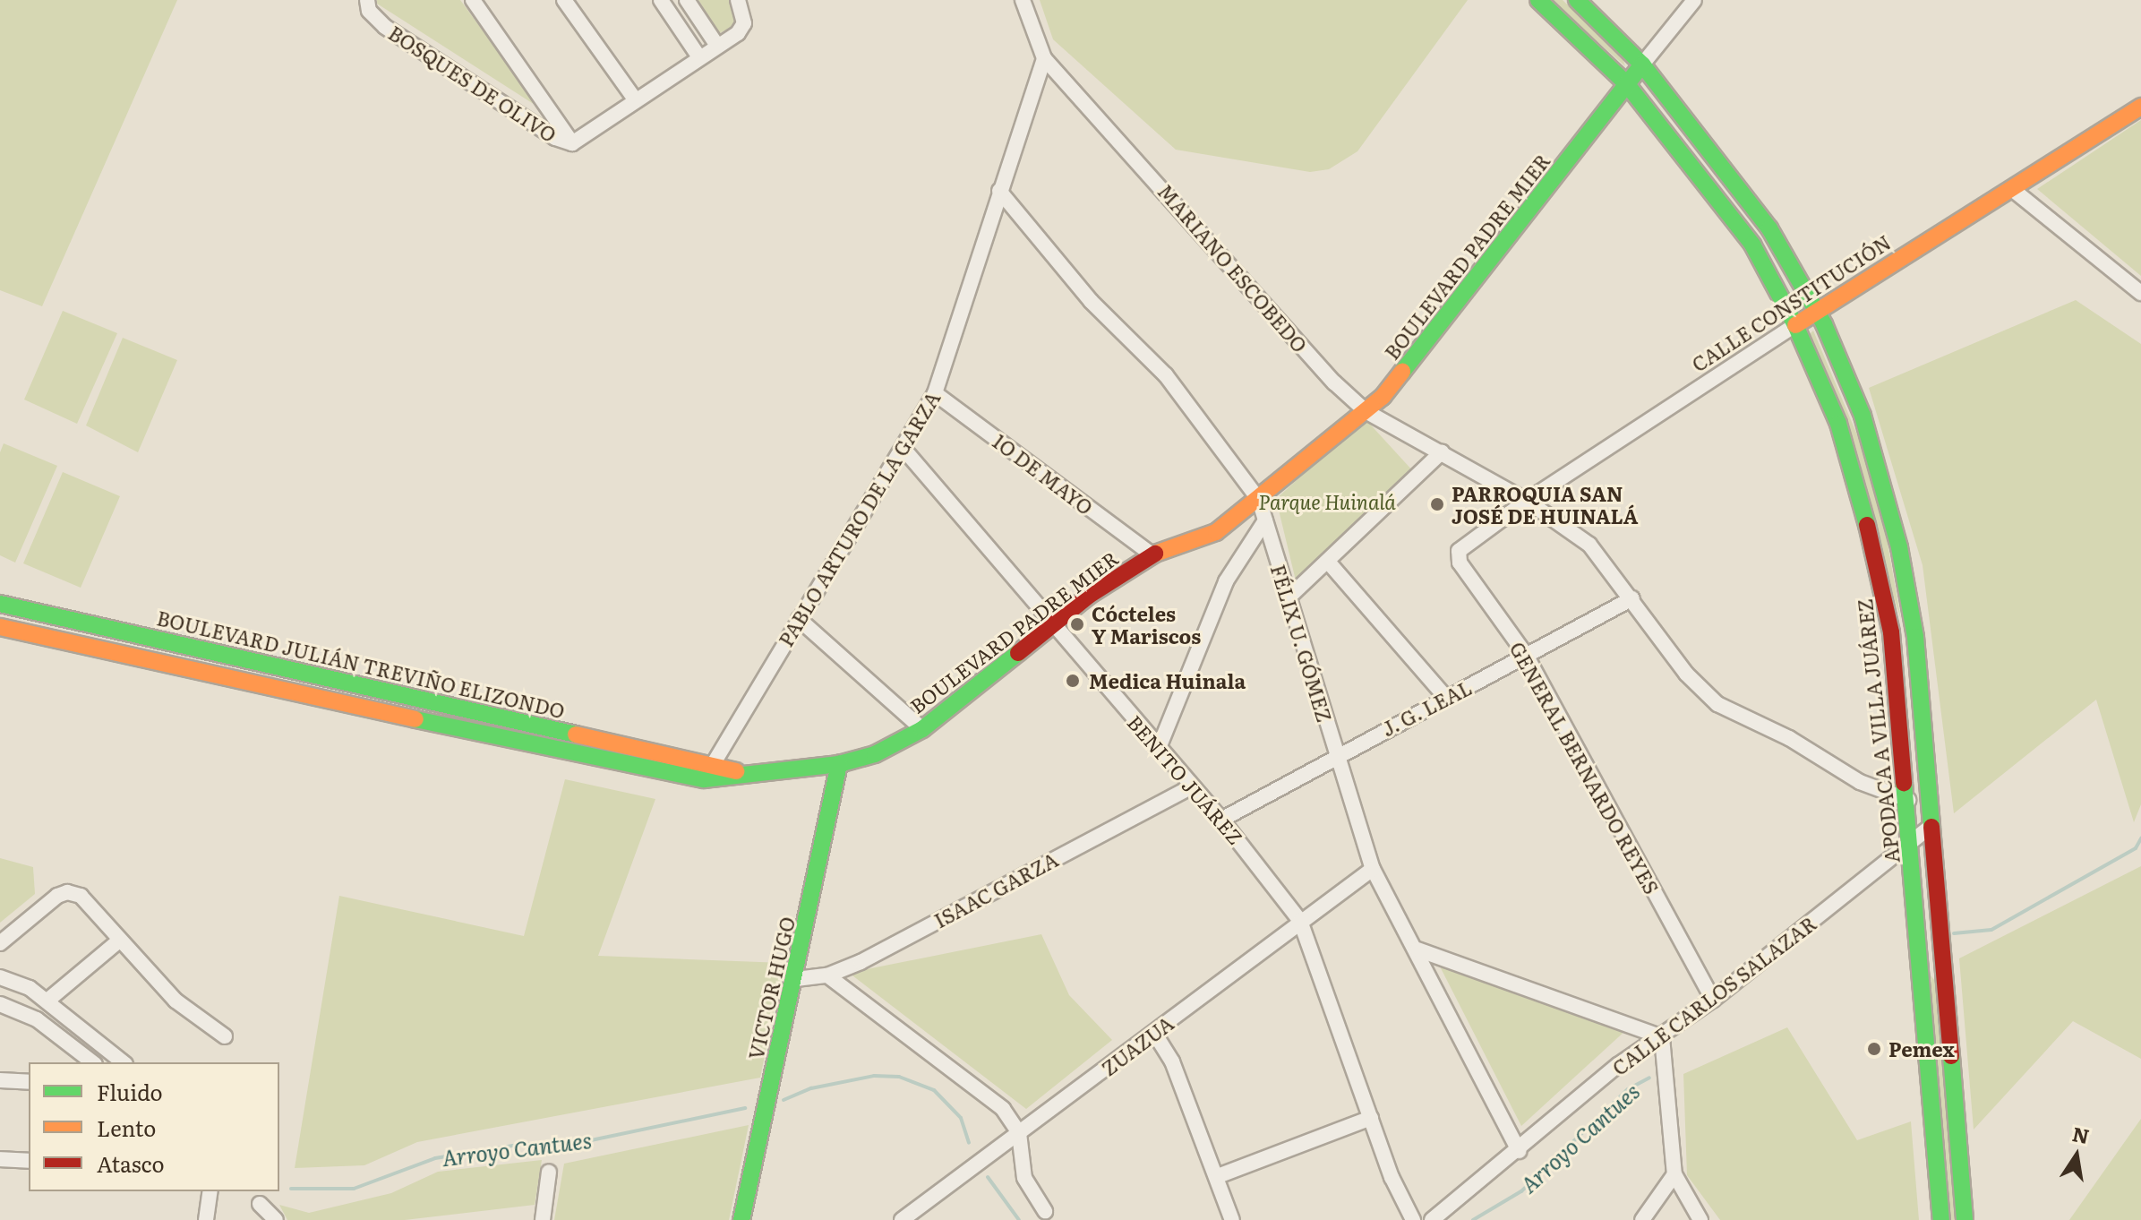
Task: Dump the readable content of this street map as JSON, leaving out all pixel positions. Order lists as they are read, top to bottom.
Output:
{
  "streets": {
    "street": [
      "BOSQUES DE OLIVO",
      "BOULEVARD PADRE MIER",
      "MARIANO ESCOBEDO",
      "CALLE CONSTITUCIÓN",
      "1O DE MAYO",
      "PABLO ARTURO DE LA GARZA",
      "FÉLIX U. GÓMEZ",
      "BOULEVARD JULIÁN TREVIÑO ELIZONDO",
      "J. G. LEAL",
      "APODACA A VILLA JUÁREZ",
      "GENERAL BERNARDO REYES",
      "BENITO JUÁREZ",
      "ISAAC GARZA",
      "VICTOR HUGO",
      "CALLE CARLOS SALAZAR",
      "ZUAZUA"
    ]
  },
  "crossings": [
    ["BOULEVARD PADRE MIER", "MARIANO ESCOBEDO"],
    ["BOULEVARD PADRE MIER", "1O DE MAYO"],
    ["BOULEVARD PADRE MIER", "PABLO ARTURO DE LA GARZA"],
    ["BOULEVARD PADRE MIER", "FÉLIX U. GÓMEZ"],
    ["BOULEVARD PADRE MIER", "BOULEVARD JULIÁN TREVIÑO ELIZONDO"],
    ["BOULEVARD PADRE MIER", "APODACA A VILLA JUÁREZ"],
    ["BOULEVARD PADRE MIER", "BENITO JUÁREZ"],
    ["BOULEVARD PADRE MIER", "VICTOR HUGO"],
    ["MARIANO ESCOBEDO", "CALLE CONSTITUCIÓN"],
    ["MARIANO ESCOBEDO", "PABLO ARTURO DE LA GARZA"],
    ["MARIANO ESCOBEDO", "J. G. LEAL"],
    ["MARIANO ESCOBEDO", "APODACA A VILLA JUÁREZ"],
    ["CALLE CONSTITUCIÓN", "APODACA A VILLA JUÁREZ"],
    ["CALLE CONSTITUCIÓN", "GENERAL BERNARDO REYES"],
    ["1O DE MAYO", "PABLO ARTURO DE LA GARZA"],
    ["PABLO ARTURO DE LA GARZA", "FÉLIX U. GÓMEZ"],
    ["PABLO ARTURO DE LA GARZA", "BOULEVARD JULIÁN TREVIÑO ELIZONDO"],
    ["PABLO ARTURO DE LA GARZA", "BENITO JUÁREZ"],
    ["FÉLIX U. GÓMEZ", "J. G. LEAL"],
    ["FÉLIX U. GÓMEZ", "CALLE CARLOS SALAZAR"],
    ["FÉLIX U. GÓMEZ", "ZUAZUA"],
    ["J. G. LEAL", "GENERAL BERNARDO REYES"],
    ["J. G. LEAL", "BENITO JUÁREZ"],
    ["APODACA A VILLA JUÁREZ", "CALLE CARLOS SALAZAR"],
    ["GENERAL BERNARDO REYES", "CALLE CARLOS SALAZAR"],
    ["BENITO JUÁREZ", "ISAAC GARZA"],
    ["BENITO JUÁREZ", "ZUAZUA"],
    ["ISAAC GARZA", "VICTOR HUGO"]
  ],
  "water": ["Arroyo Cantues"],
  "parks": ["Parque Huinalá"],
  "places": [
    "PARROQUIA SAN JOSÉ DE HUINALÁ",
    "Cócteles Y Mariscos",
    "Medica Huinala",
    "Pemex"
  ],
  "legend": ["Fluido", "Lento", "Atasco"],
  "north": "top"
}
